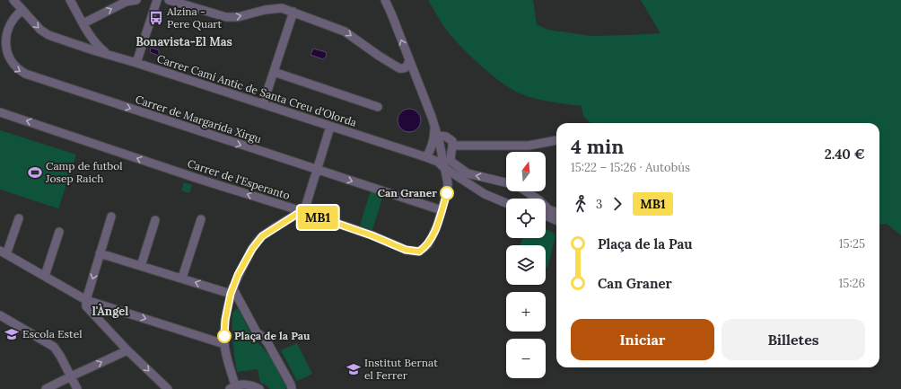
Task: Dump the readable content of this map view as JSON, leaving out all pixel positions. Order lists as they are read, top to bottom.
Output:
{
  "streets": {
    "street": ["Carrer Camí Antic de Santa Creu d'Olorda", "Carrer de Margarida Xirgu", "Carrer de l'Esperanto"]
  },
  "crossings": [
    ["Carrer Camí Antic de Santa Creu d'Olorda", "Carrer de Margarida Xirgu"],
    ["Carrer Camí Antic de Santa Creu d'Olorda", "Carrer de l'Esperanto"],
    ["Carrer de Margarida Xirgu", "Carrer de l'Esperanto"]
  ],
  "one_way": ["Carrer de Margarida Xirgu", "Carrer de l'Esperanto"],
  "districts": ["Bonavista-El Mas", "l'Àngel"],
  "places": {
    "bus stop": ["Alzina - Pere Quart"],
    "sports": ["Camp de futbol Josep Raich"],
    "other": ["Can Graner", "Plaça de la Pau"],
    "school or university": ["Escola Estel", "Institut Bernat el Ferrer"]
  },
  "lines": ["bus line MB1"],
  "north": "top",
  "page": {
    "on_map": "MB1",
    "heading": ["4 min", "15:22 – 15:26 · Autobús", "2.40 €"],
    "map_buttons": ["+", "−"],
    "legs": ["3", "MB1"],
    "list": [
      {
        "name": "Plaça de la Pau",
        "value": "15:25"
      },
      {
        "name": "Can Graner",
        "value": "15:26"
      }
    ],
    "buttons": ["Iniciar", "Billetes"]
  }
}
